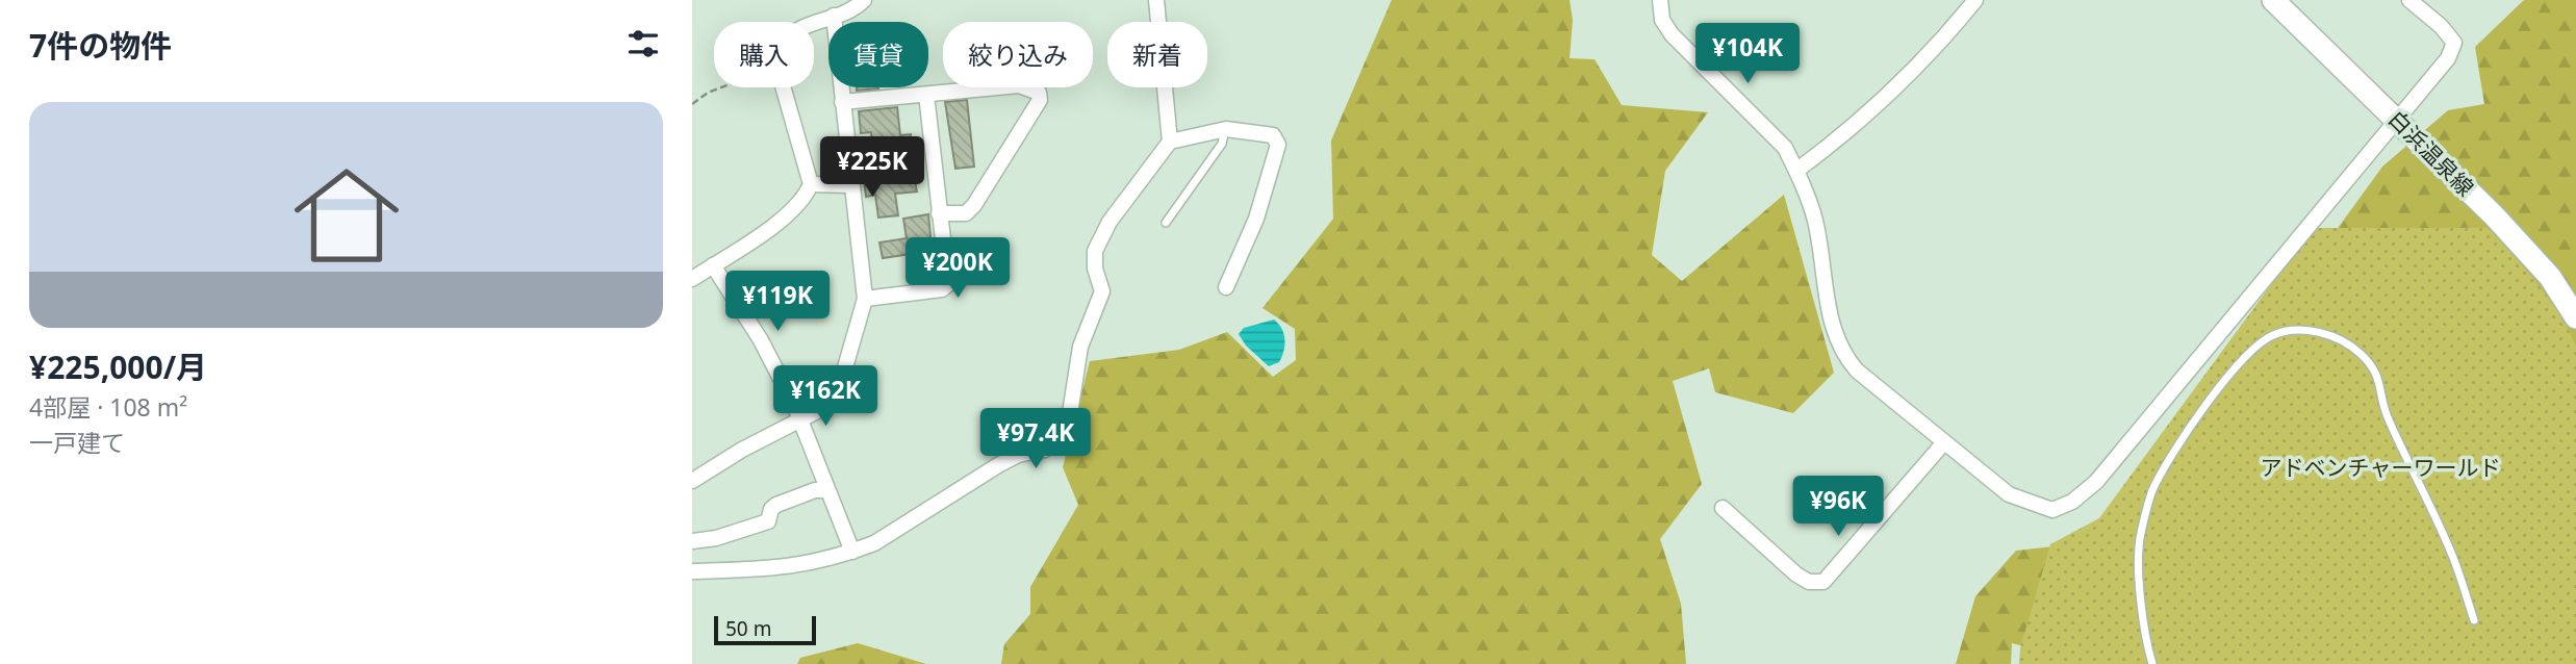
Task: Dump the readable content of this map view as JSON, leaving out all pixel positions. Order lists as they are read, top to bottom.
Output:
{
  "streets": {
    "main road": ["白浜温泉線"]
  },
  "parks": ["アドベンチャーワールド"],
  "scale_bar": "50 m",
  "page": {
    "heading": "7件の物件",
    "chip": [
      "購入",
      "賃貸",
      "絞り込み",
      "新着"
    ],
    "price": [
      "¥104K",
      "¥225K",
      "¥200K",
      "¥119K",
      "¥162K",
      "¥97.4K",
      "¥96K"
    ],
    "list": [
      {
        "name": "¥225,000/月",
        "note": "4部屋 · 108 m² · 一戸建て"
      }
    ],
    "scale": "50 m"
  }
}
